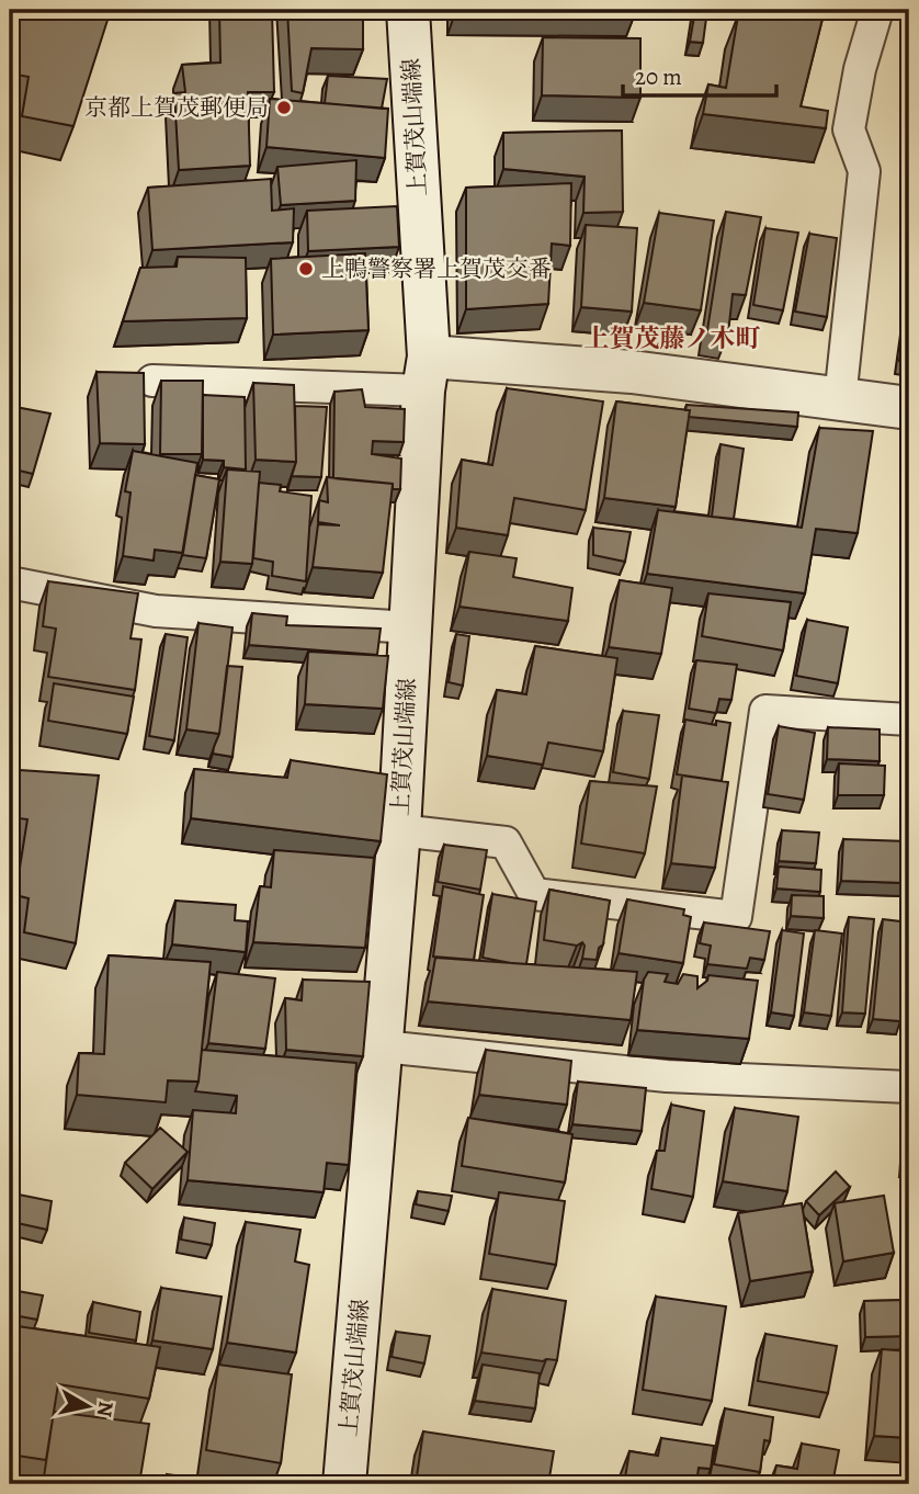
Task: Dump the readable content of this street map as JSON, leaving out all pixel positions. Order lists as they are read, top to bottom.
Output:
{
  "streets": {
    "main road": ["上賀茂山端線"]
  },
  "districts": ["上賀茂藤ノ木町"],
  "places": ["京都上賀茂郵便局", "上鴨警察署上賀茂交番"],
  "scale_bar": "20 m",
  "north": "right"
}
